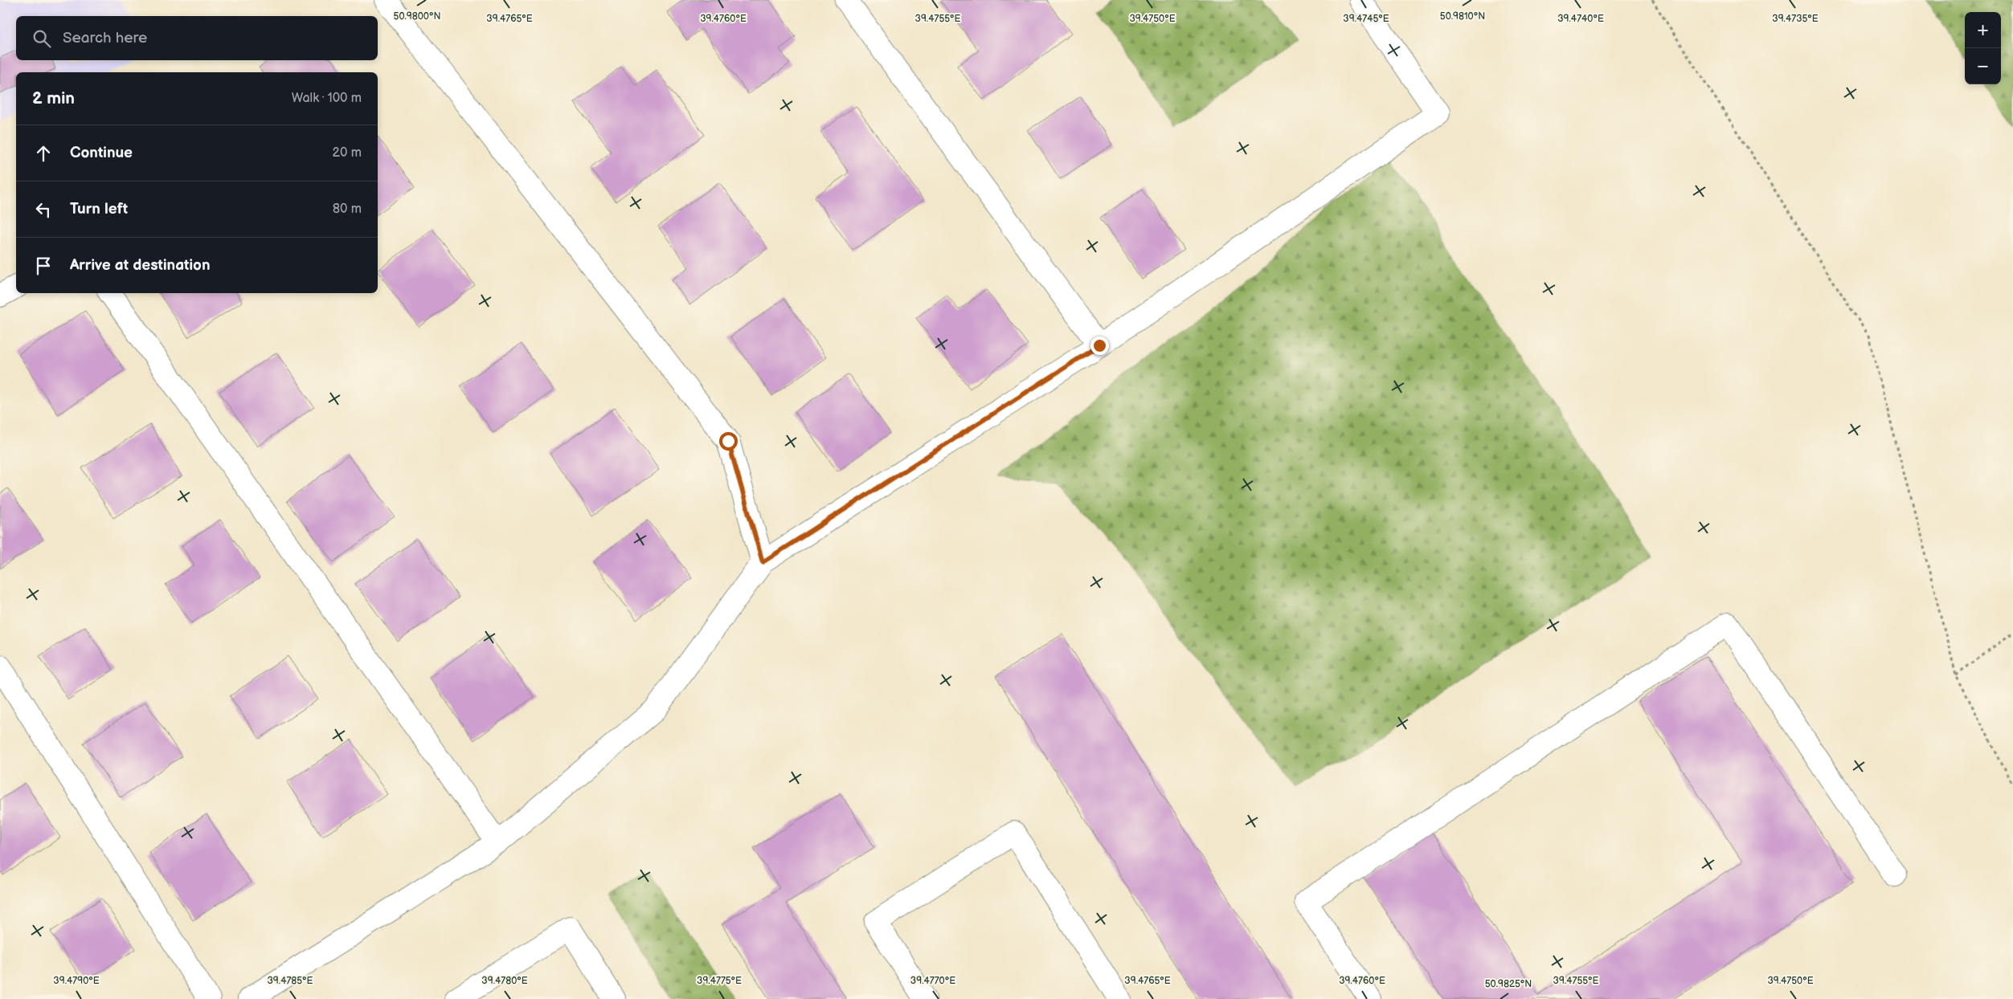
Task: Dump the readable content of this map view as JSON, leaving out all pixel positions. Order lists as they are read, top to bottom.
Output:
{
  "page": {
    "map_buttons": ["+", "−"],
    "search": "Search here",
    "heading": ["2 min", "Walk · 100 m"],
    "list": [
      ["Continue", "20 m"],
      ["Turn left", "80 m"],
      "Arrive at destination"
    ]
  },
  "coordinates": [
    "50.9800°N",
    "50.9810°N",
    "39.4760°E",
    "39.4755°E",
    "39.4750°E",
    "39.4735°E",
    "39.4765°E",
    "39.4745°E",
    "39.4740°E",
    "39.4790°E",
    "39.4785°E",
    "39.4780°E",
    "39.4775°E",
    "39.4770°E",
    "50.9825°N"
  ]
}
